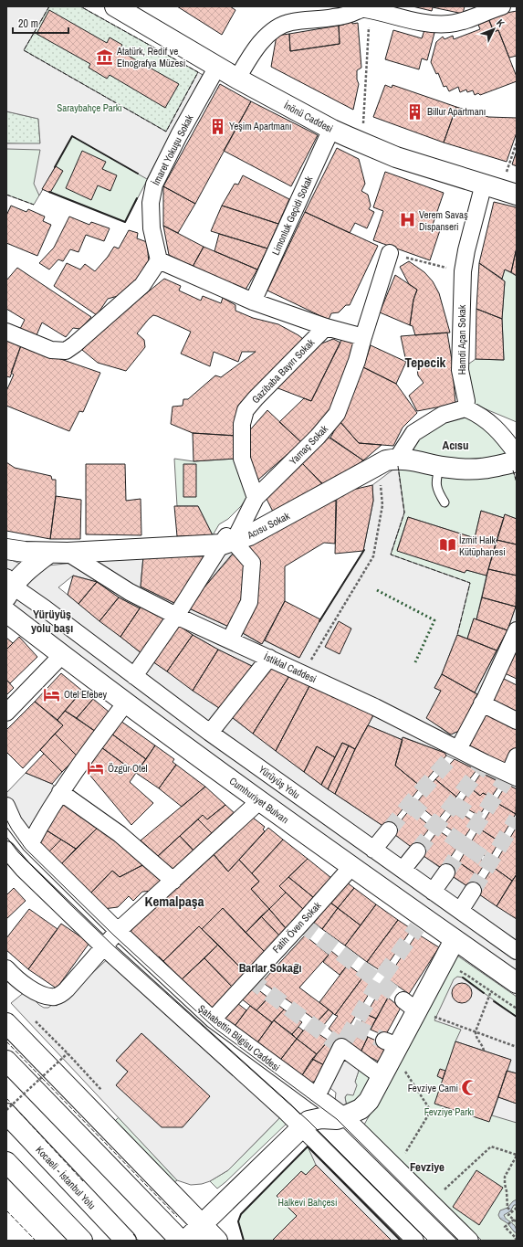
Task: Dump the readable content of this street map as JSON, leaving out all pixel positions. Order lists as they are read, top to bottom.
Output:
{
  "streets": {
    "main road": [
      "İnönü Caddesi",
      "Acısu Sokak",
      "Cumhuriyet Bulvarı",
      "Kocaeli - İstanbul Yolu"
    ],
    "street": [
      "İmaret Yokuşu Sokak",
      "Limonluk Geçidi Sokak",
      "Hamdi Açan Sokak",
      "Gazibaba Bayırı Sokak",
      "Yamaç Sokak",
      "İstiklal Caddesi",
      "Yürüyüş Yolu",
      "Fatih Öven Sokak",
      "Şahabettin Bilgisu Caddesi"
    ]
  },
  "crossings": [
    ["İnönü Caddesi", "İmaret Yokuşu Sokak"],
    ["İnönü Caddesi", "Limonluk Geçidi Sokak"],
    ["İnönü Caddesi", "Hamdi Açan Sokak"],
    ["Gazibaba Bayırı Sokak", "Yamaç Sokak"],
    ["Yamaç Sokak", "Acısu Sokak"],
    ["Yamaç Sokak", "İstiklal Caddesi"],
    ["Yamaç Sokak", "Yürüyüş Yolu"],
    ["Acısu Sokak", "İstiklal Caddesi"],
    ["Cumhuriyet Bulvarı", "Fatih Öven Sokak"],
    ["Fatih Öven Sokak", "Şahabettin Bilgisu Caddesi"]
  ],
  "districts": [
    "Tepecik",
    "Acısu",
    "Yürüyüş yolu başı",
    "Kemalpaşa",
    "Barlar Sokağı",
    "Fevziye"
  ],
  "parks": ["Saraybahçe Parkı", "Fevziye Parkı", "Halkevi Bahçesi"],
  "places": {
    "museum": ["Atatürk, Redif ve Etnografya Müzesi"],
    "building": ["Billur Apartmanı", "Yeşim Apartmanı"],
    "hospital": ["Verem Savaş Dispanseri"],
    "library": ["İzmit Halk Kütüphanesi"],
    "hotel": ["Otel Efebey", "Özgür Otel"],
    "mosque": ["Fevziye Cami"]
  },
  "scale_bar": "20 m",
  "north": "top right"
}
